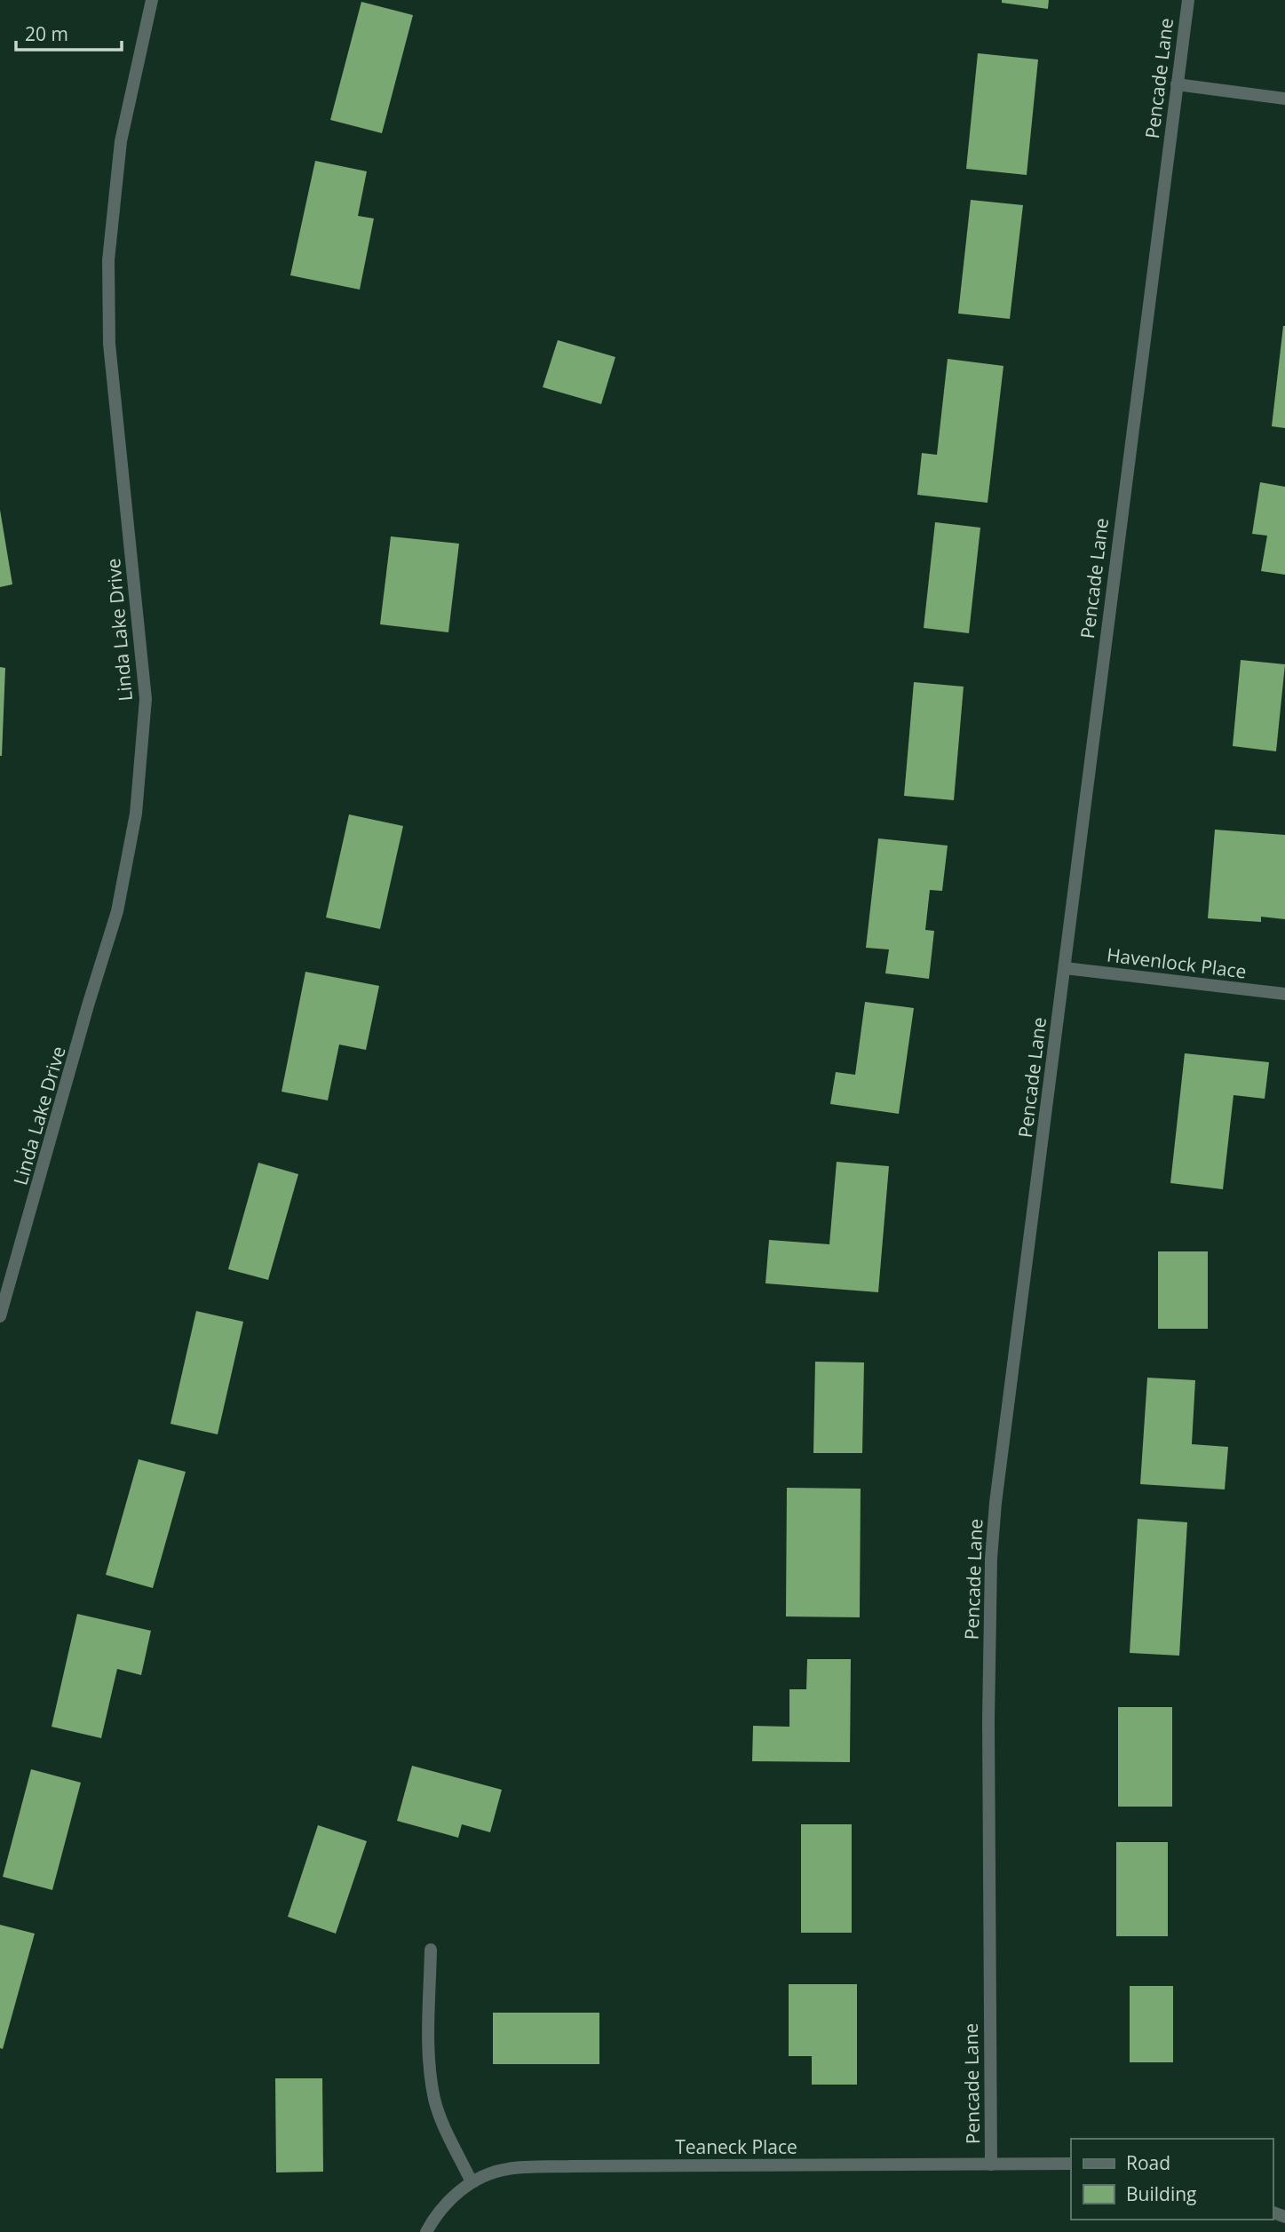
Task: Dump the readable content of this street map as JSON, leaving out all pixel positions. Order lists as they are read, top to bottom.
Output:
{
  "streets": {
    "street": [
      "Pencade Lane",
      "Linda Lake Drive",
      "Havenlock Place",
      "Teaneck Place"
    ]
  },
  "crossings": [
    ["Pencade Lane", "Havenlock Place"],
    ["Pencade Lane", "Teaneck Place"]
  ],
  "legend": ["Road", "Building"],
  "scale_bar": "20 m"
}
